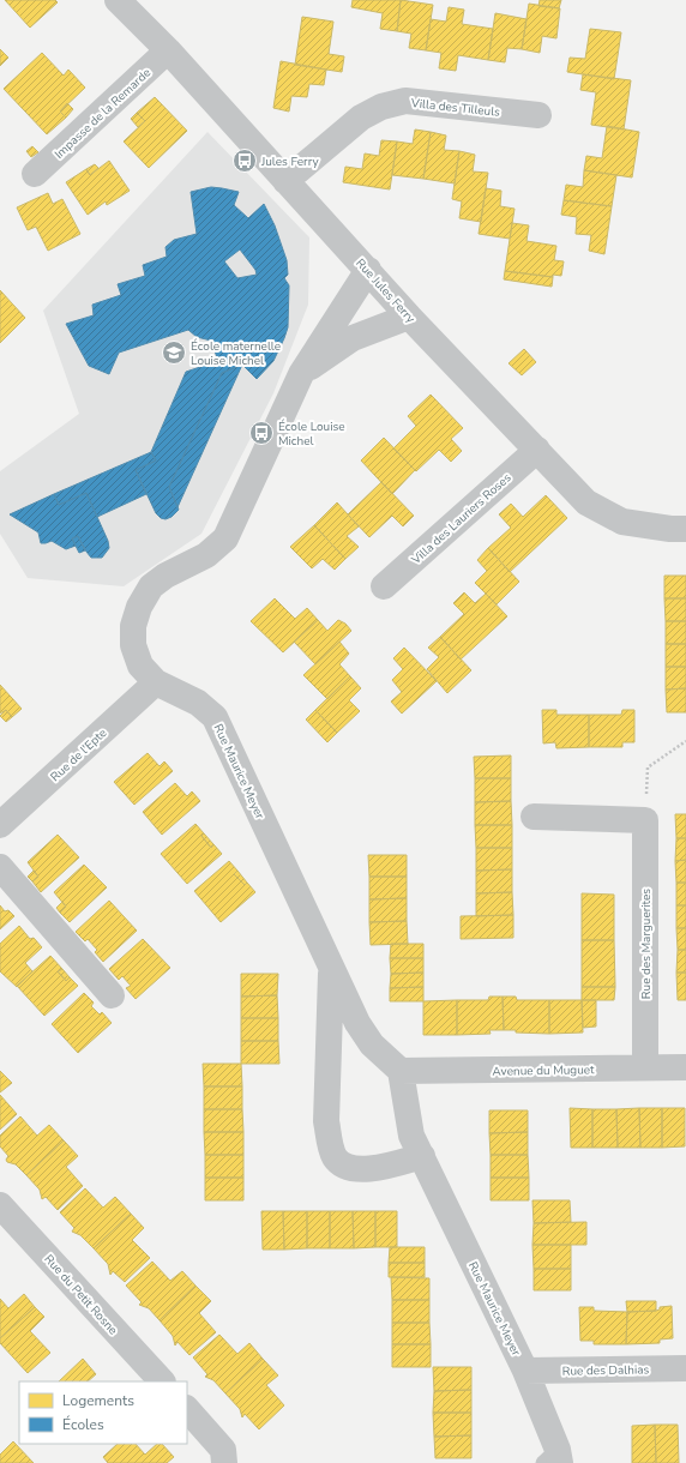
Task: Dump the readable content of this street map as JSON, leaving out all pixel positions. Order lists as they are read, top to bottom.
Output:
{
  "streets": {
    "street": [
      "Villa des Tilleuls",
      "Impasse de la Remarde",
      "Rue Jules Ferry",
      "Villa des Lauriers Roses",
      "Rue de l'Epte",
      "Rue Maurice Meyer",
      "Rue des Marguerites",
      "Avenue du Muguet",
      "Rue du Petit Rosne",
      "Rue des Dalhias"
    ]
  },
  "crossings": [
    ["Villa des Tilleuls", "Rue Jules Ferry"],
    ["Impasse de la Remarde", "Rue Jules Ferry"],
    ["Rue Jules Ferry", "Villa des Lauriers Roses"],
    ["Rue Jules Ferry", "Rue Maurice Meyer"],
    ["Rue de l'Epte", "Rue Maurice Meyer"],
    ["Rue Maurice Meyer", "Avenue du Muguet"],
    ["Rue Maurice Meyer", "Rue des Dalhias"],
    ["Rue des Marguerites", "Avenue du Muguet"]
  ],
  "places": {
    "bus stop": ["Jules Ferry", "École Louise Michel"],
    "school or university": ["École maternelle Louise Michel"]
  },
  "legend": ["Logements", "Écoles"]
}
